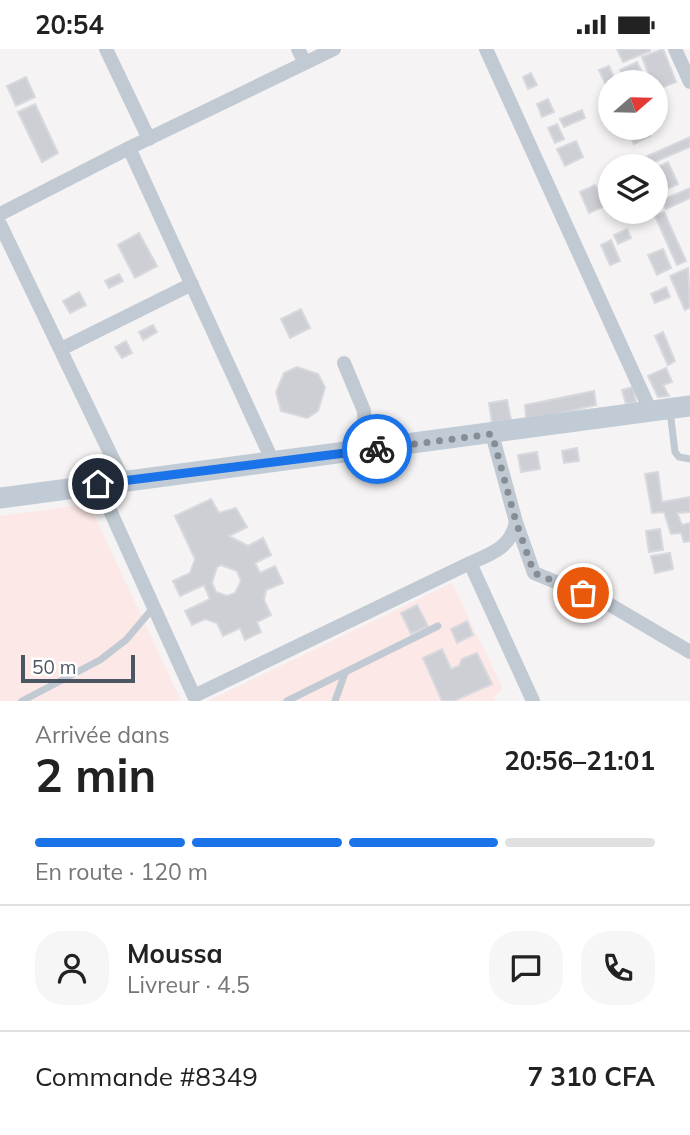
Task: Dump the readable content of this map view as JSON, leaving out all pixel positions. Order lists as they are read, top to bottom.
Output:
{
  "scale_bar": "50 m",
  "north": "right",
  "page": {
    "status": "20:54",
    "scale": "50 m",
    "heading": ["2 min", "Arrivée dans", "20:56–21:01"],
    "panel": [
      "Moussa",
      "Livreur · 4.5",
      "Commande #8349",
      "7 310 CFA"
    ],
    "bar": "En route · 120 m"
  }
}
